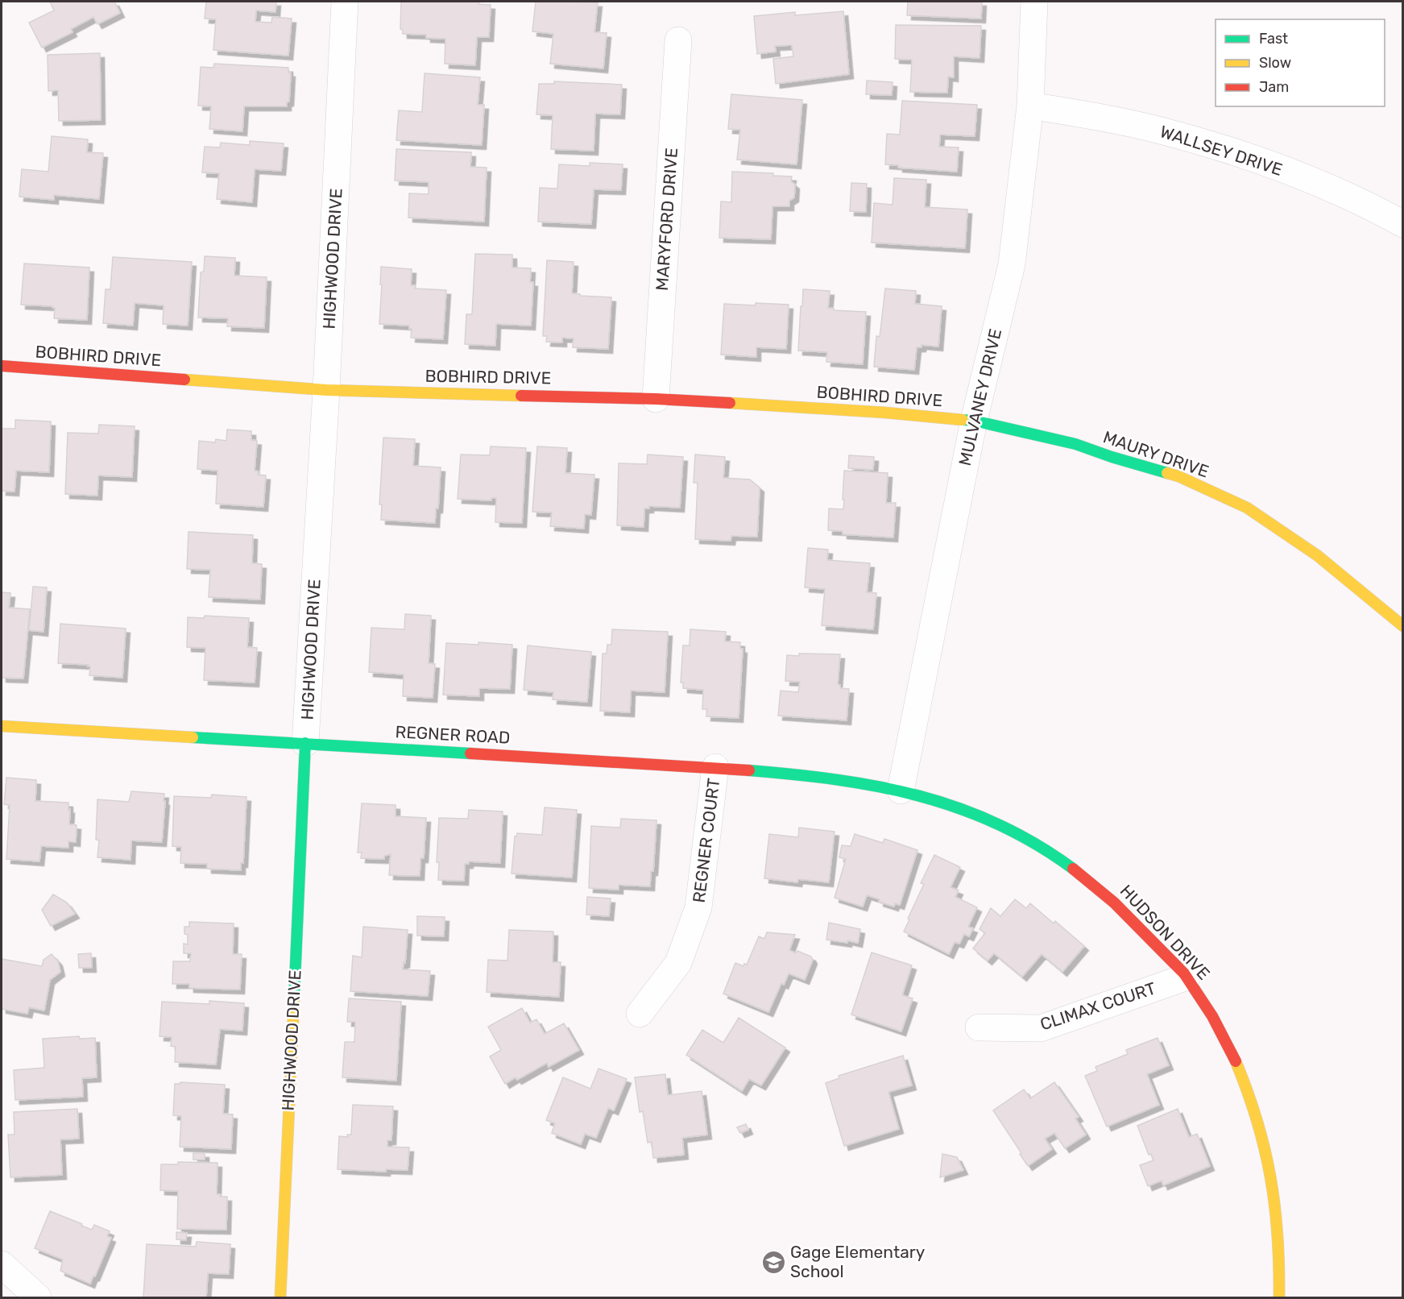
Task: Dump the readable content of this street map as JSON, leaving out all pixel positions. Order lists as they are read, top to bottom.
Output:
{
  "streets": {
    "street": [
      "WALLSEY DRIVE",
      "MARYFORD DRIVE",
      "HIGHWOOD DRIVE",
      "BOBHIRD DRIVE",
      "MULVANEY DRIVE",
      "MAURY DRIVE",
      "REGNER ROAD",
      "REGNER COURT",
      "HUDSON DRIVE",
      "CLIMAX COURT"
    ]
  },
  "crossings": [
    ["WALLSEY DRIVE", "MULVANEY DRIVE"],
    ["MARYFORD DRIVE", "BOBHIRD DRIVE"],
    ["HIGHWOOD DRIVE", "BOBHIRD DRIVE"],
    ["HIGHWOOD DRIVE", "REGNER ROAD"],
    ["BOBHIRD DRIVE", "MULVANEY DRIVE"],
    ["BOBHIRD DRIVE", "MAURY DRIVE"],
    ["MULVANEY DRIVE", "MAURY DRIVE"],
    ["MULVANEY DRIVE", "REGNER ROAD"],
    ["MULVANEY DRIVE", "HUDSON DRIVE"],
    ["REGNER ROAD", "REGNER COURT"],
    ["REGNER ROAD", "HUDSON DRIVE"],
    ["HUDSON DRIVE", "CLIMAX COURT"]
  ],
  "places": {
    "school or university": ["Gage Elementary School"]
  },
  "legend": ["Fast", "Slow", "Jam"]
}
